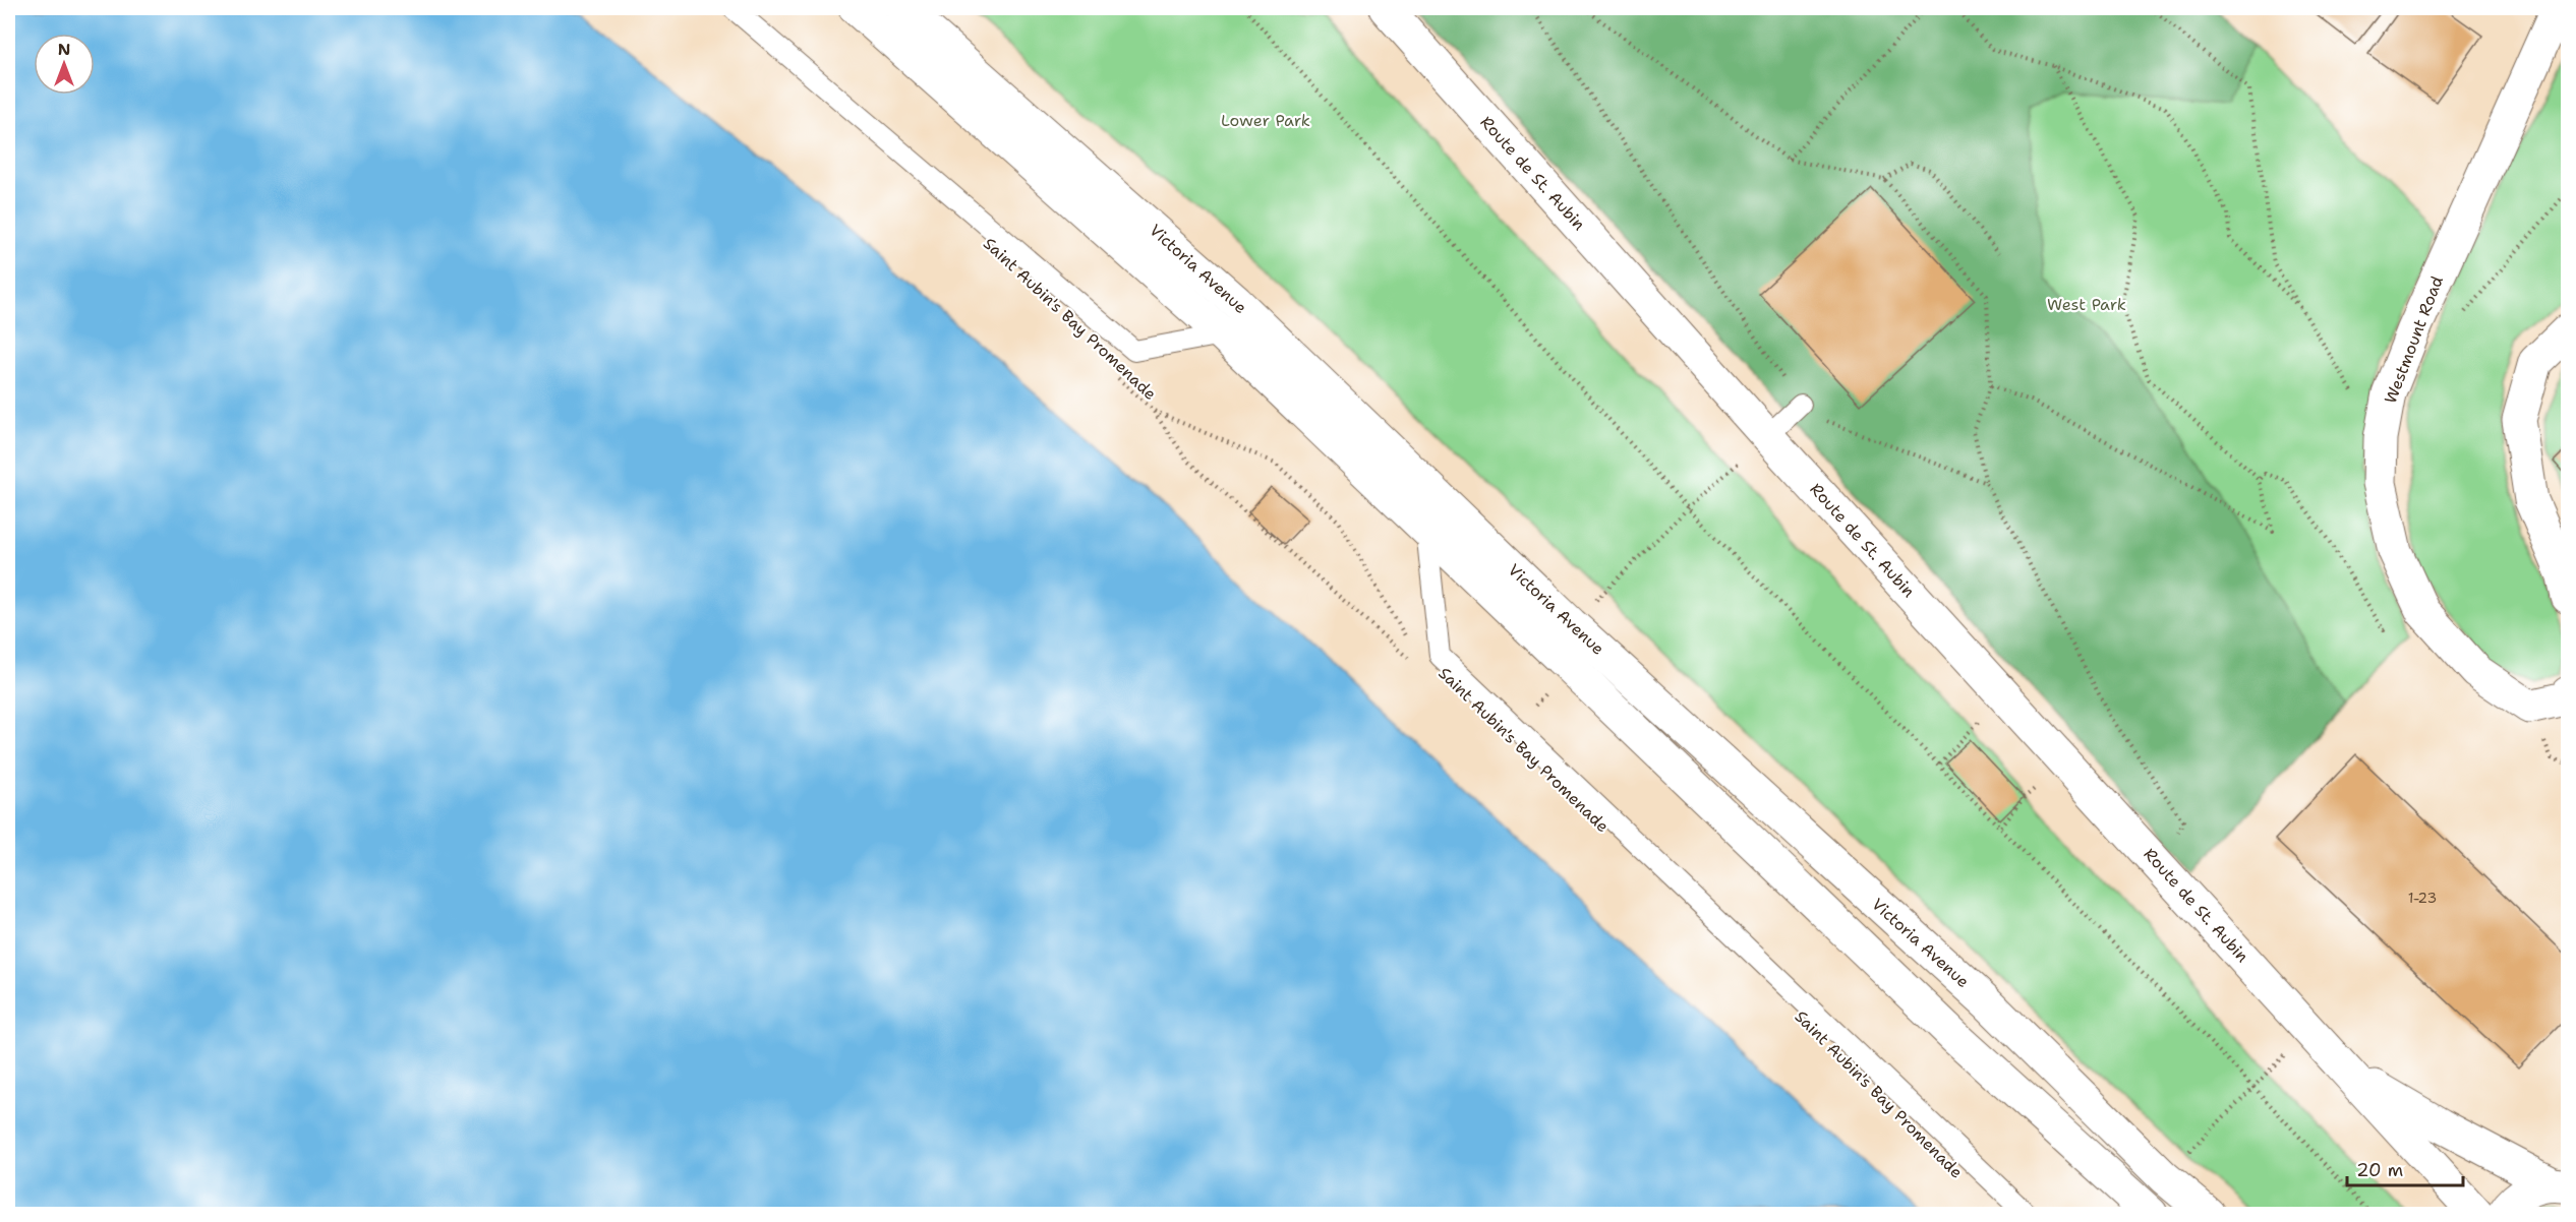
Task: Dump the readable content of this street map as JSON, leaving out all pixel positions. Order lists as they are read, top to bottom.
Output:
{
  "streets": {
    "main road": ["Route de St. Aubin", "Victoria Avenue", "Westmount Road"],
    "path": ["Saint Aubin's Bay Promenade"]
  },
  "parks": ["Lower Park", "West Park"],
  "house_numbers": ["1-23"],
  "scale_bar": "20 m",
  "north": "top"
}
